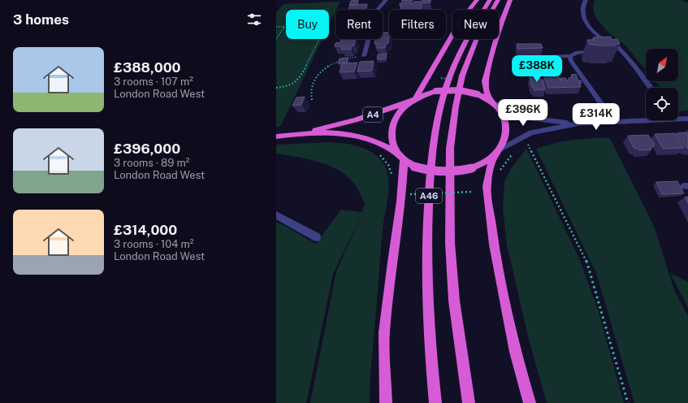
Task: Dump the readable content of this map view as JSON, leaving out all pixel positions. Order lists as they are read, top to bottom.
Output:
{
  "streets": {
    "highway": ["A4", "A46"]
  },
  "north": "top right",
  "page": {
    "heading": "3 homes",
    "chip": [
      "Buy",
      "Rent",
      "Filters",
      "New"
    ],
    "list": [
      {
        "name": "£388,000",
        "note": "3 rooms · 107 m² · London Road West"
      },
      {
        "name": "£396,000",
        "note": "3 rooms · 89 m² · London Road West"
      },
      {
        "name": "£314,000",
        "note": "3 rooms · 104 m² · London Road West"
      }
    ],
    "price": ["£388K", "£396K", "£314K"]
  }
}
